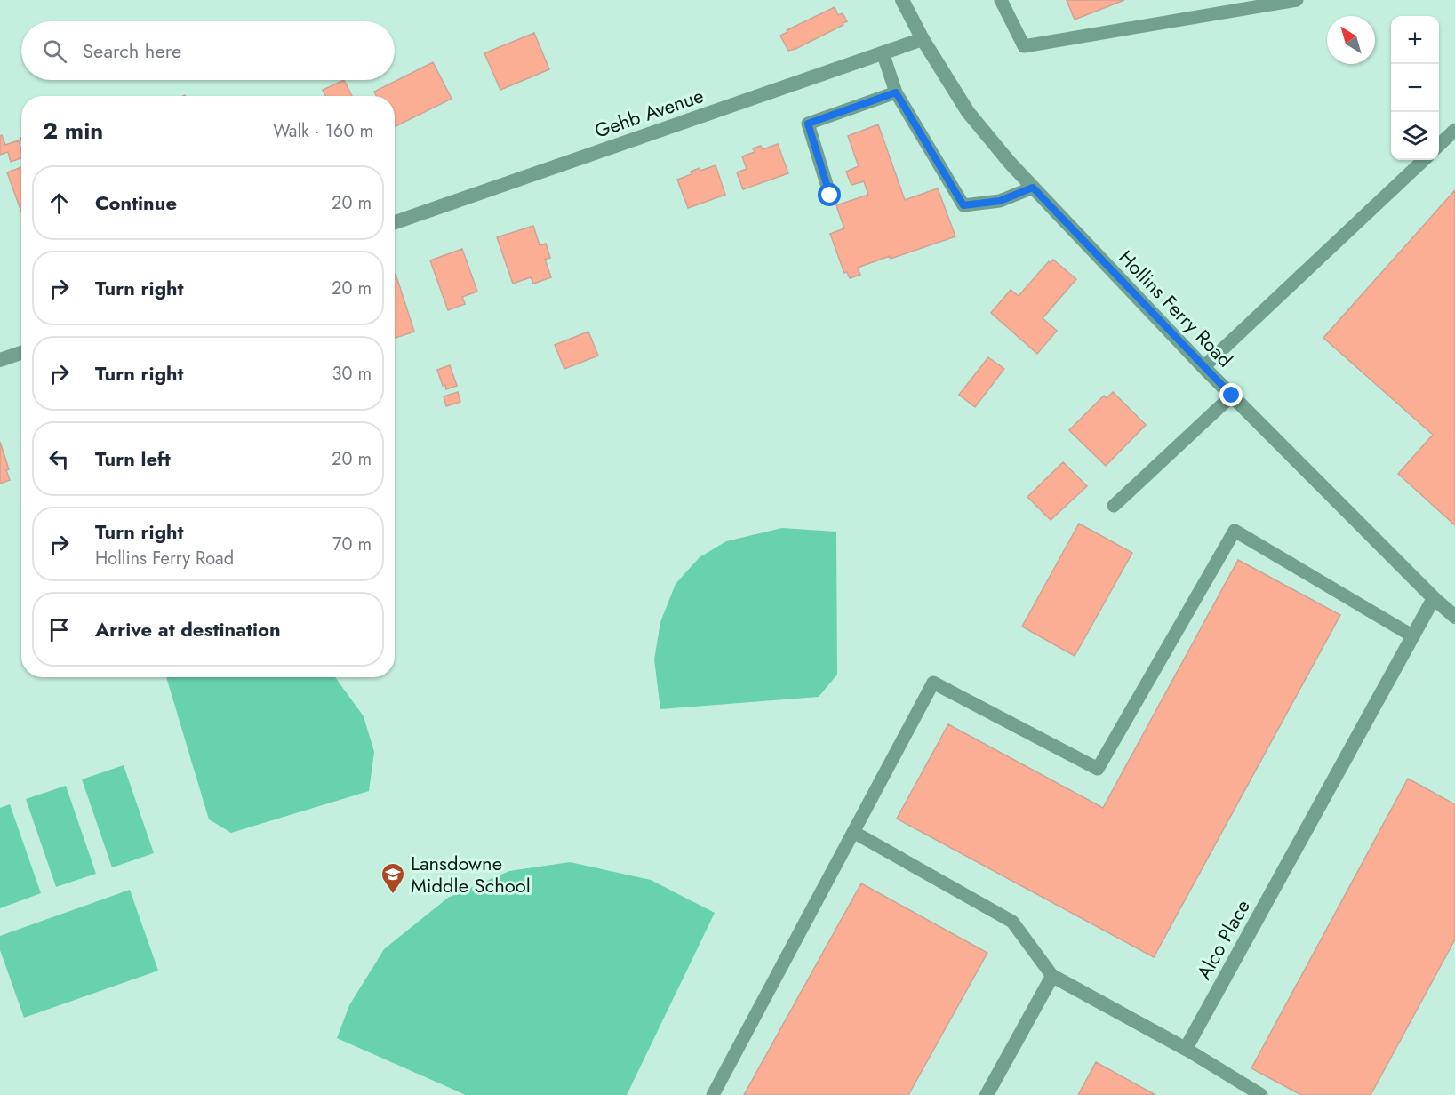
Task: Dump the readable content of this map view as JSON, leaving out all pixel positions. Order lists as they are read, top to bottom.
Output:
{
  "streets": {
    "street": ["Gehb Avenue", "Hollins Ferry Road", "Alco Place"]
  },
  "crossings": [
    ["Gehb Avenue", "Hollins Ferry Road"],
    ["Hollins Ferry Road", "Alco Place"]
  ],
  "places": {
    "school or university": ["Lansdowne Middle School"]
  },
  "north": "top left",
  "page": {
    "map_buttons": ["+", "−"],
    "search": "Search here",
    "heading": ["2 min", "Walk · 160 m"],
    "list": [
      ["Continue", "20 m"],
      ["Turn right", "20 m"],
      ["Turn right", "30 m"],
      ["Turn left", "20 m"],
      ["Turn right", "Hollins Ferry Road", "70 m"],
      "Arrive at destination"
    ]
  }
}
